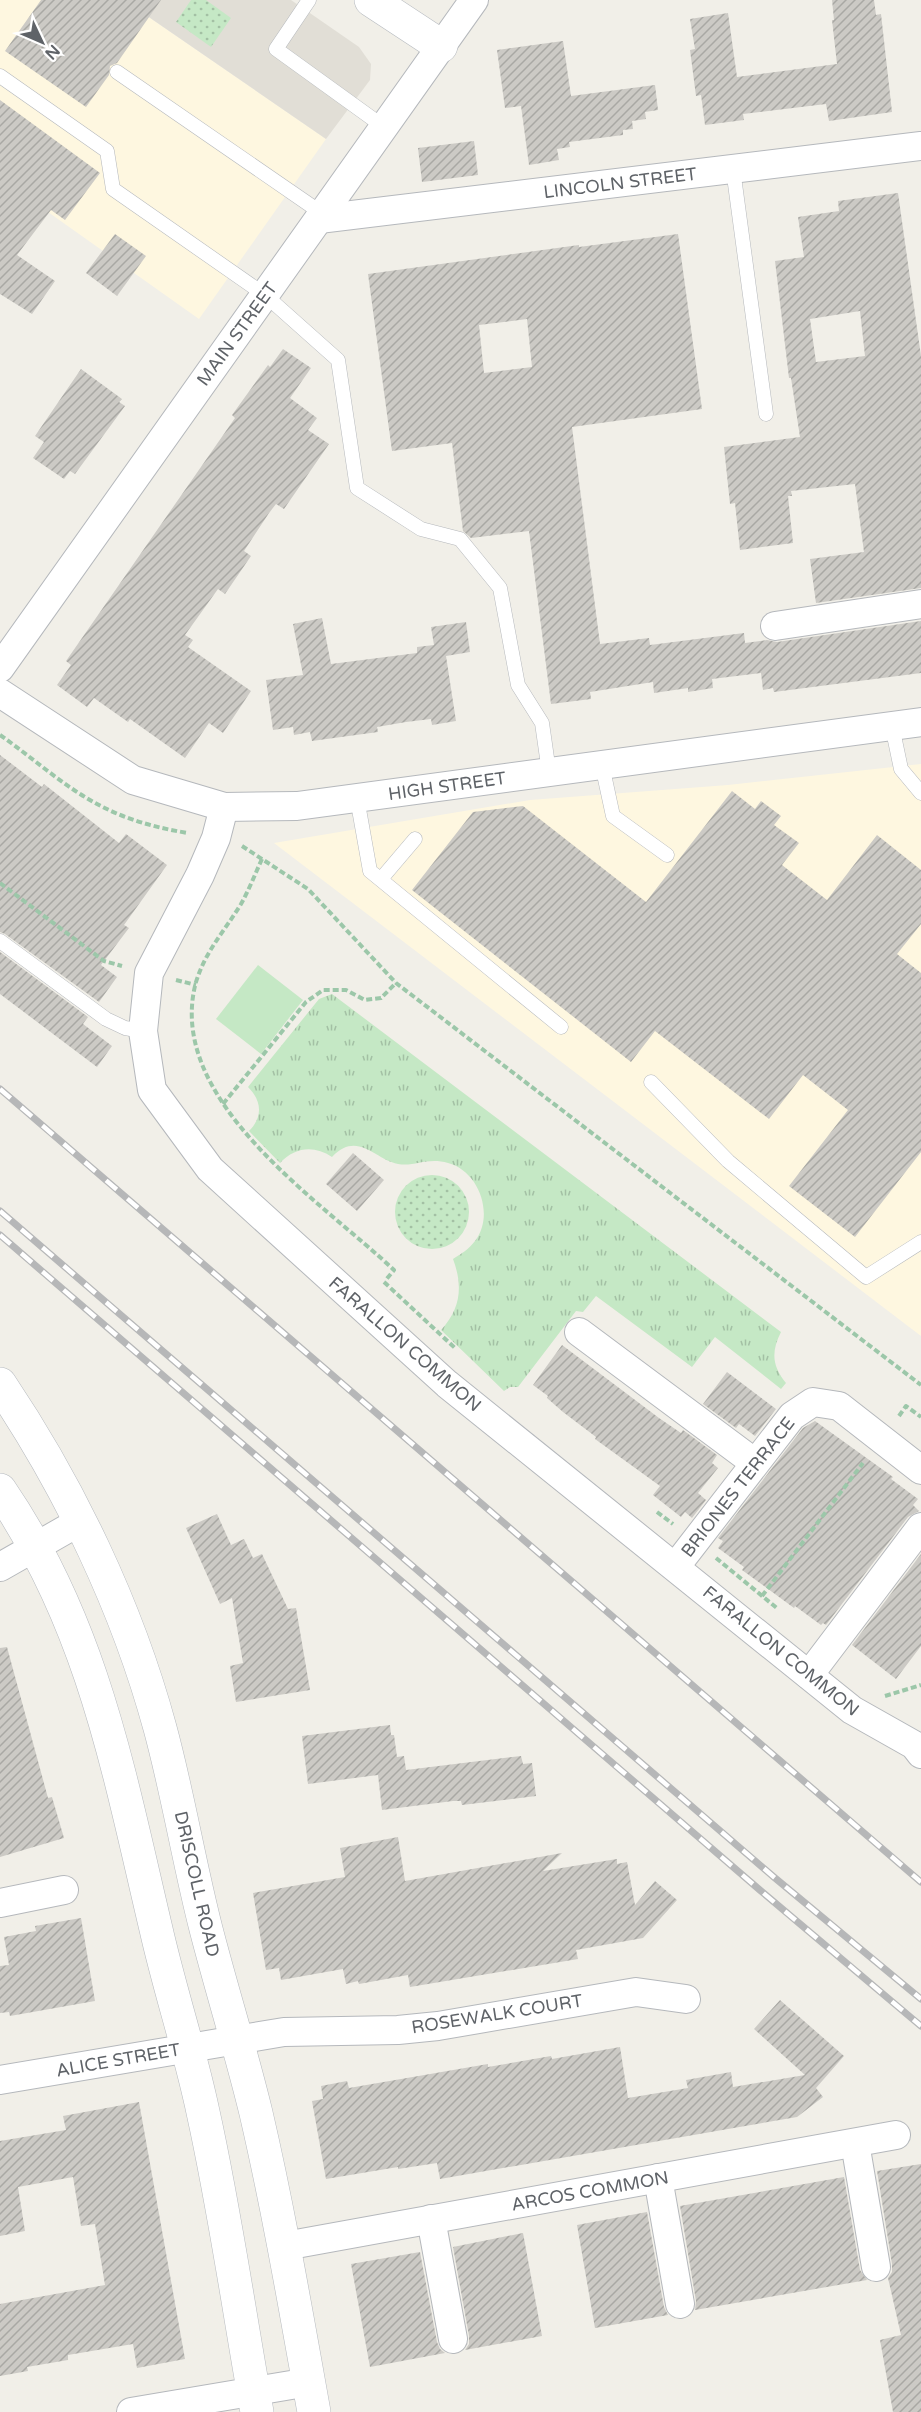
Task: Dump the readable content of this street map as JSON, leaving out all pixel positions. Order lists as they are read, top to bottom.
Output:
{
  "streets": {
    "street": [
      "LINCOLN STREET",
      "MAIN STREET",
      "HIGH STREET",
      "FARALLON COMMON",
      "BRIONES TERRACE",
      "DRISCOLL ROAD",
      "ROSEWALK COURT",
      "ALICE STREET",
      "ARCOS COMMON"
    ]
  },
  "crossings": [
    ["LINCOLN STREET", "MAIN STREET"],
    ["HIGH STREET", "FARALLON COMMON"],
    ["FARALLON COMMON", "BRIONES TERRACE"],
    ["DRISCOLL ROAD", "ROSEWALK COURT"],
    ["DRISCOLL ROAD", "ALICE STREET"],
    ["DRISCOLL ROAD", "ARCOS COMMON"],
    ["ROSEWALK COURT", "ALICE STREET"]
  ],
  "north": "bottom right"
}
